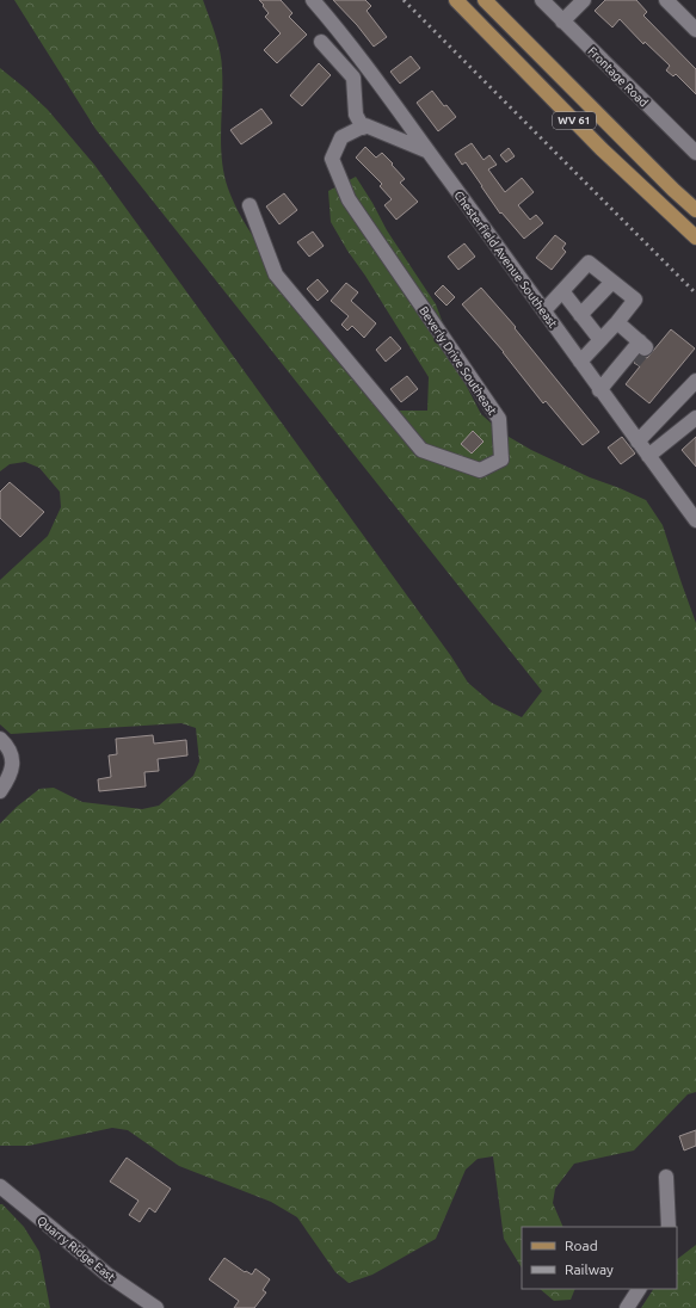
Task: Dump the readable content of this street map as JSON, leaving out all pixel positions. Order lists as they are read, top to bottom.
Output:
{
  "streets": {
    "main road": ["WV 61"],
    "street": [
      "Frontage Road",
      "Chesterfield Avenue Southeast",
      "Beverly Drive Southeast",
      "Quarry Ridge East"
    ]
  },
  "legend": ["Road", "Railway"]
}
